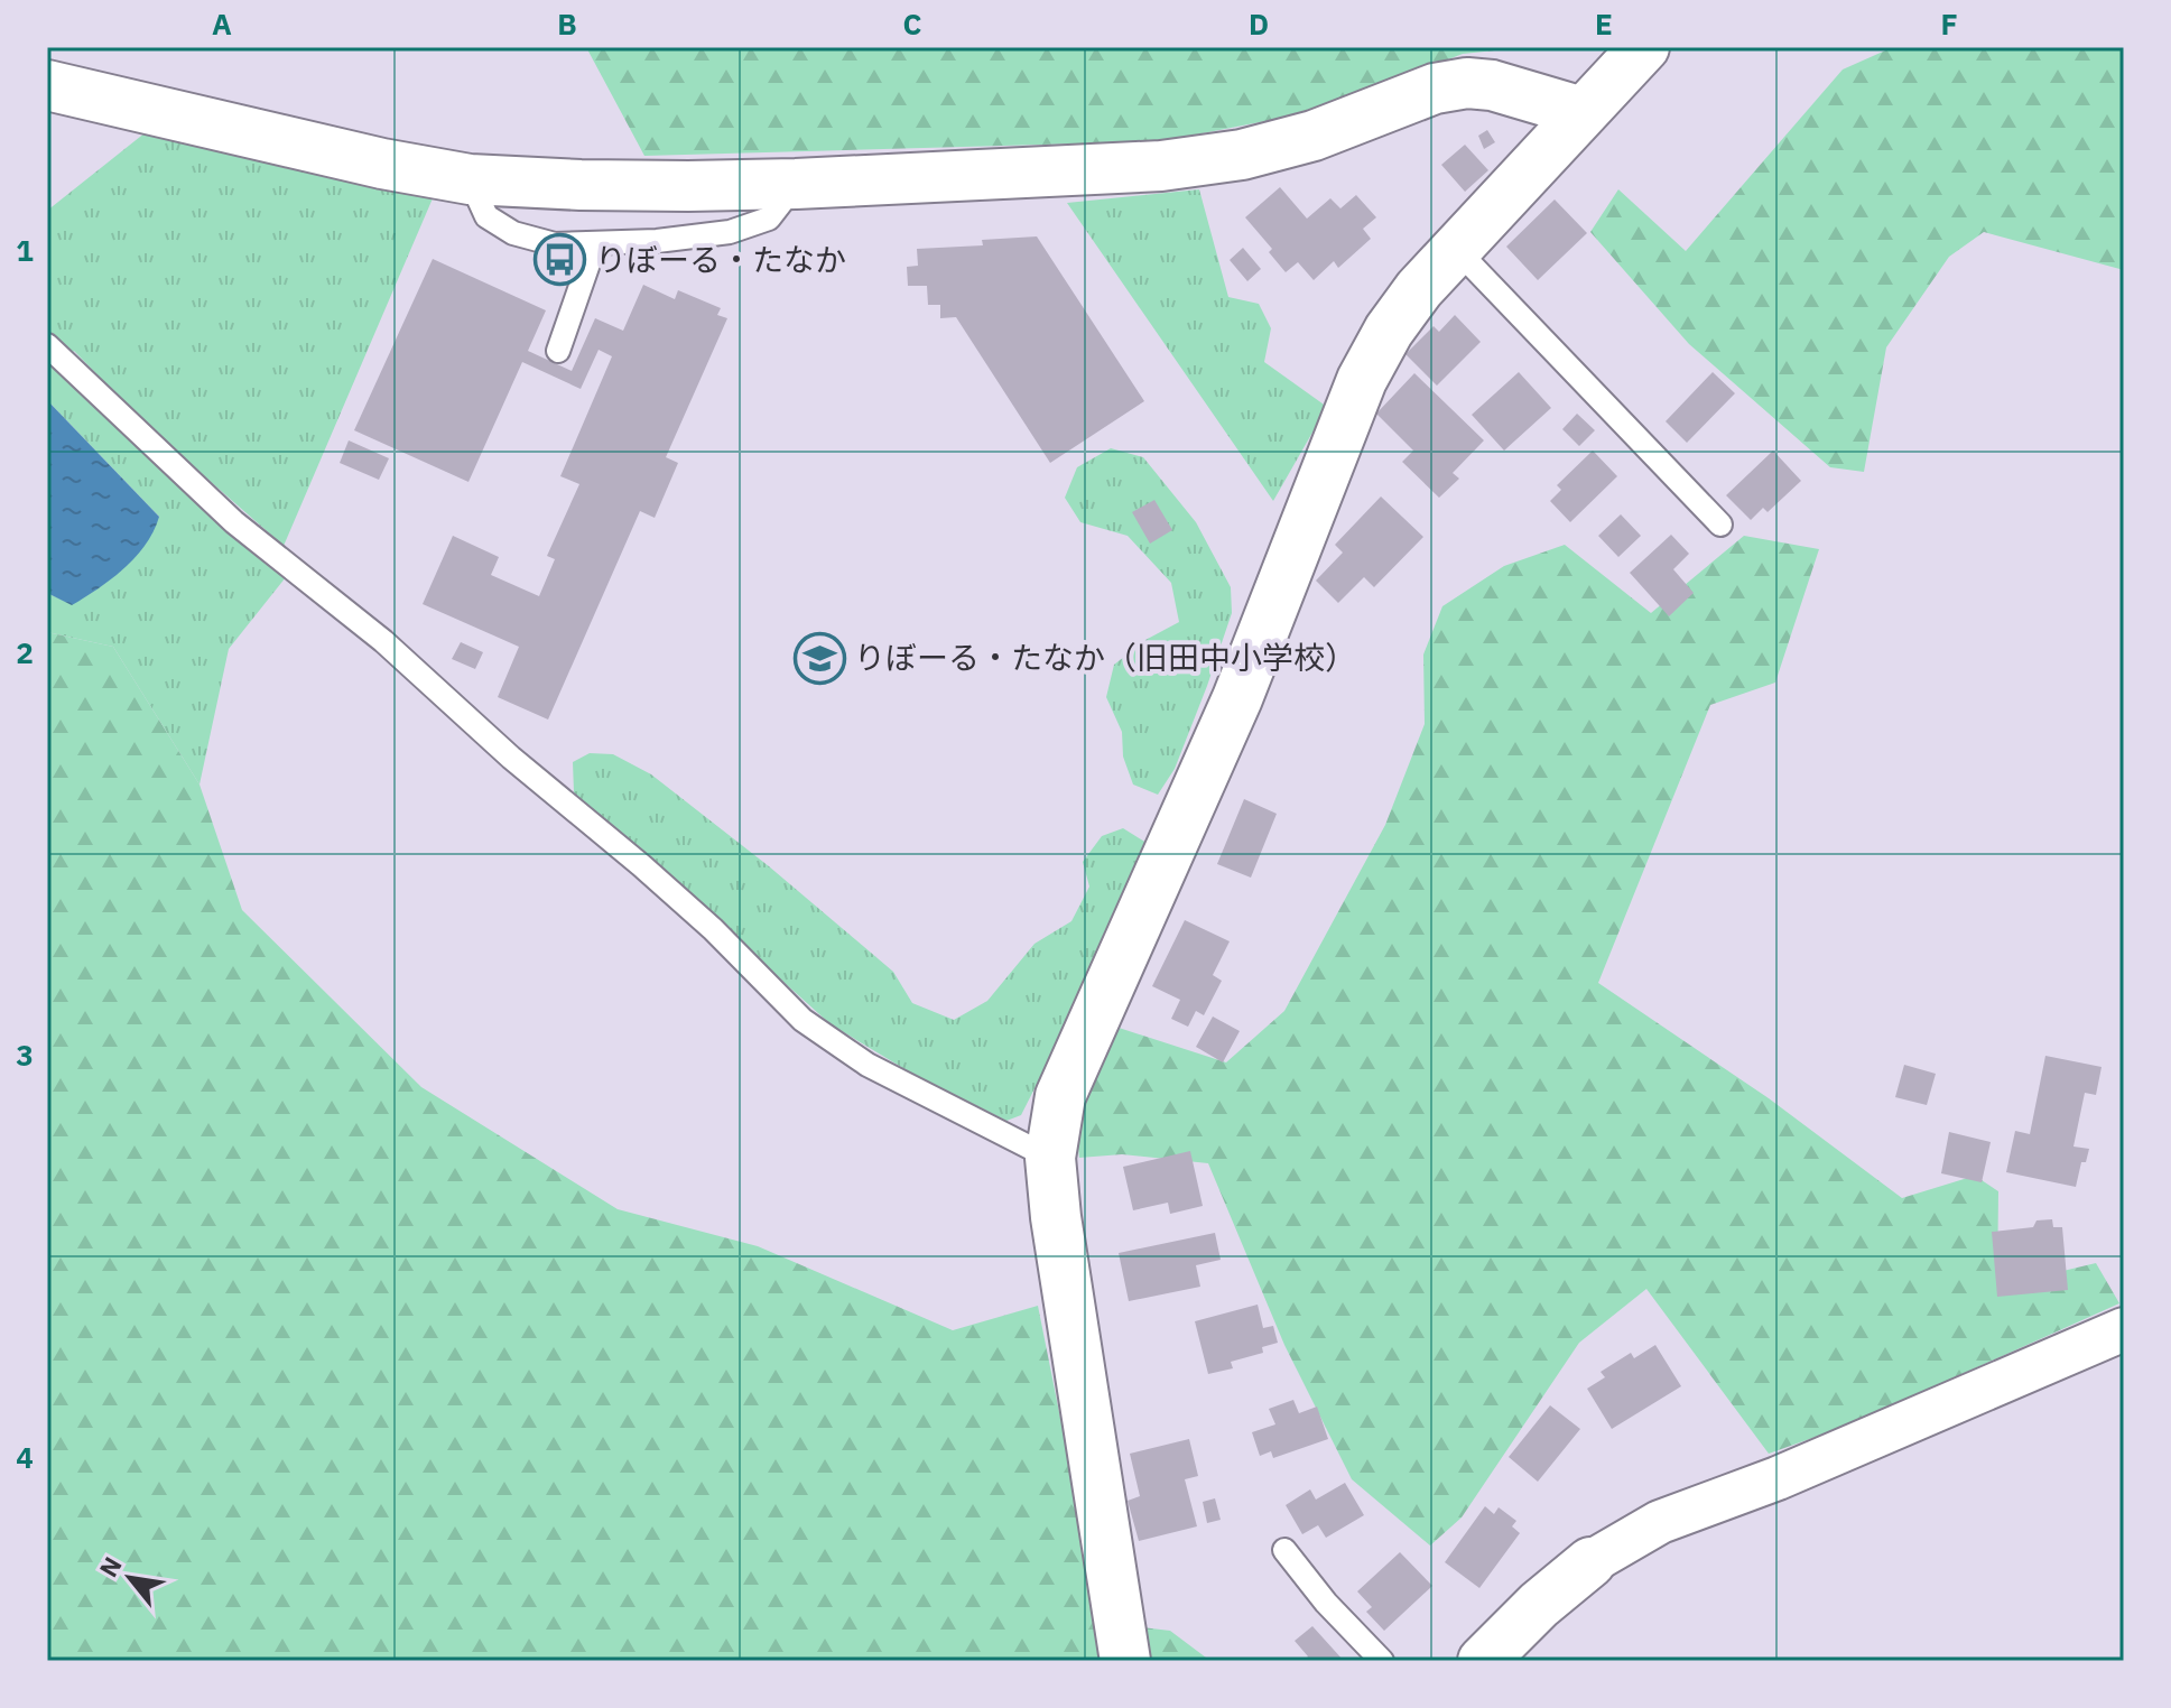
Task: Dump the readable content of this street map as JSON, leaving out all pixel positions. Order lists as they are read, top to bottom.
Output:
{
  "places": {
    "bus stop": ["りぼーる・たなか"],
    "school or university": ["りぼーる・たなか（旧田中小学校）"]
  },
  "north": "top left",
  "grid": {
    "columns": [
      "A",
      "B",
      "C",
      "D",
      "E",
      "F"
    ],
    "rows": [
      "1",
      "2",
      "3",
      "4"
    ]
  }
}
